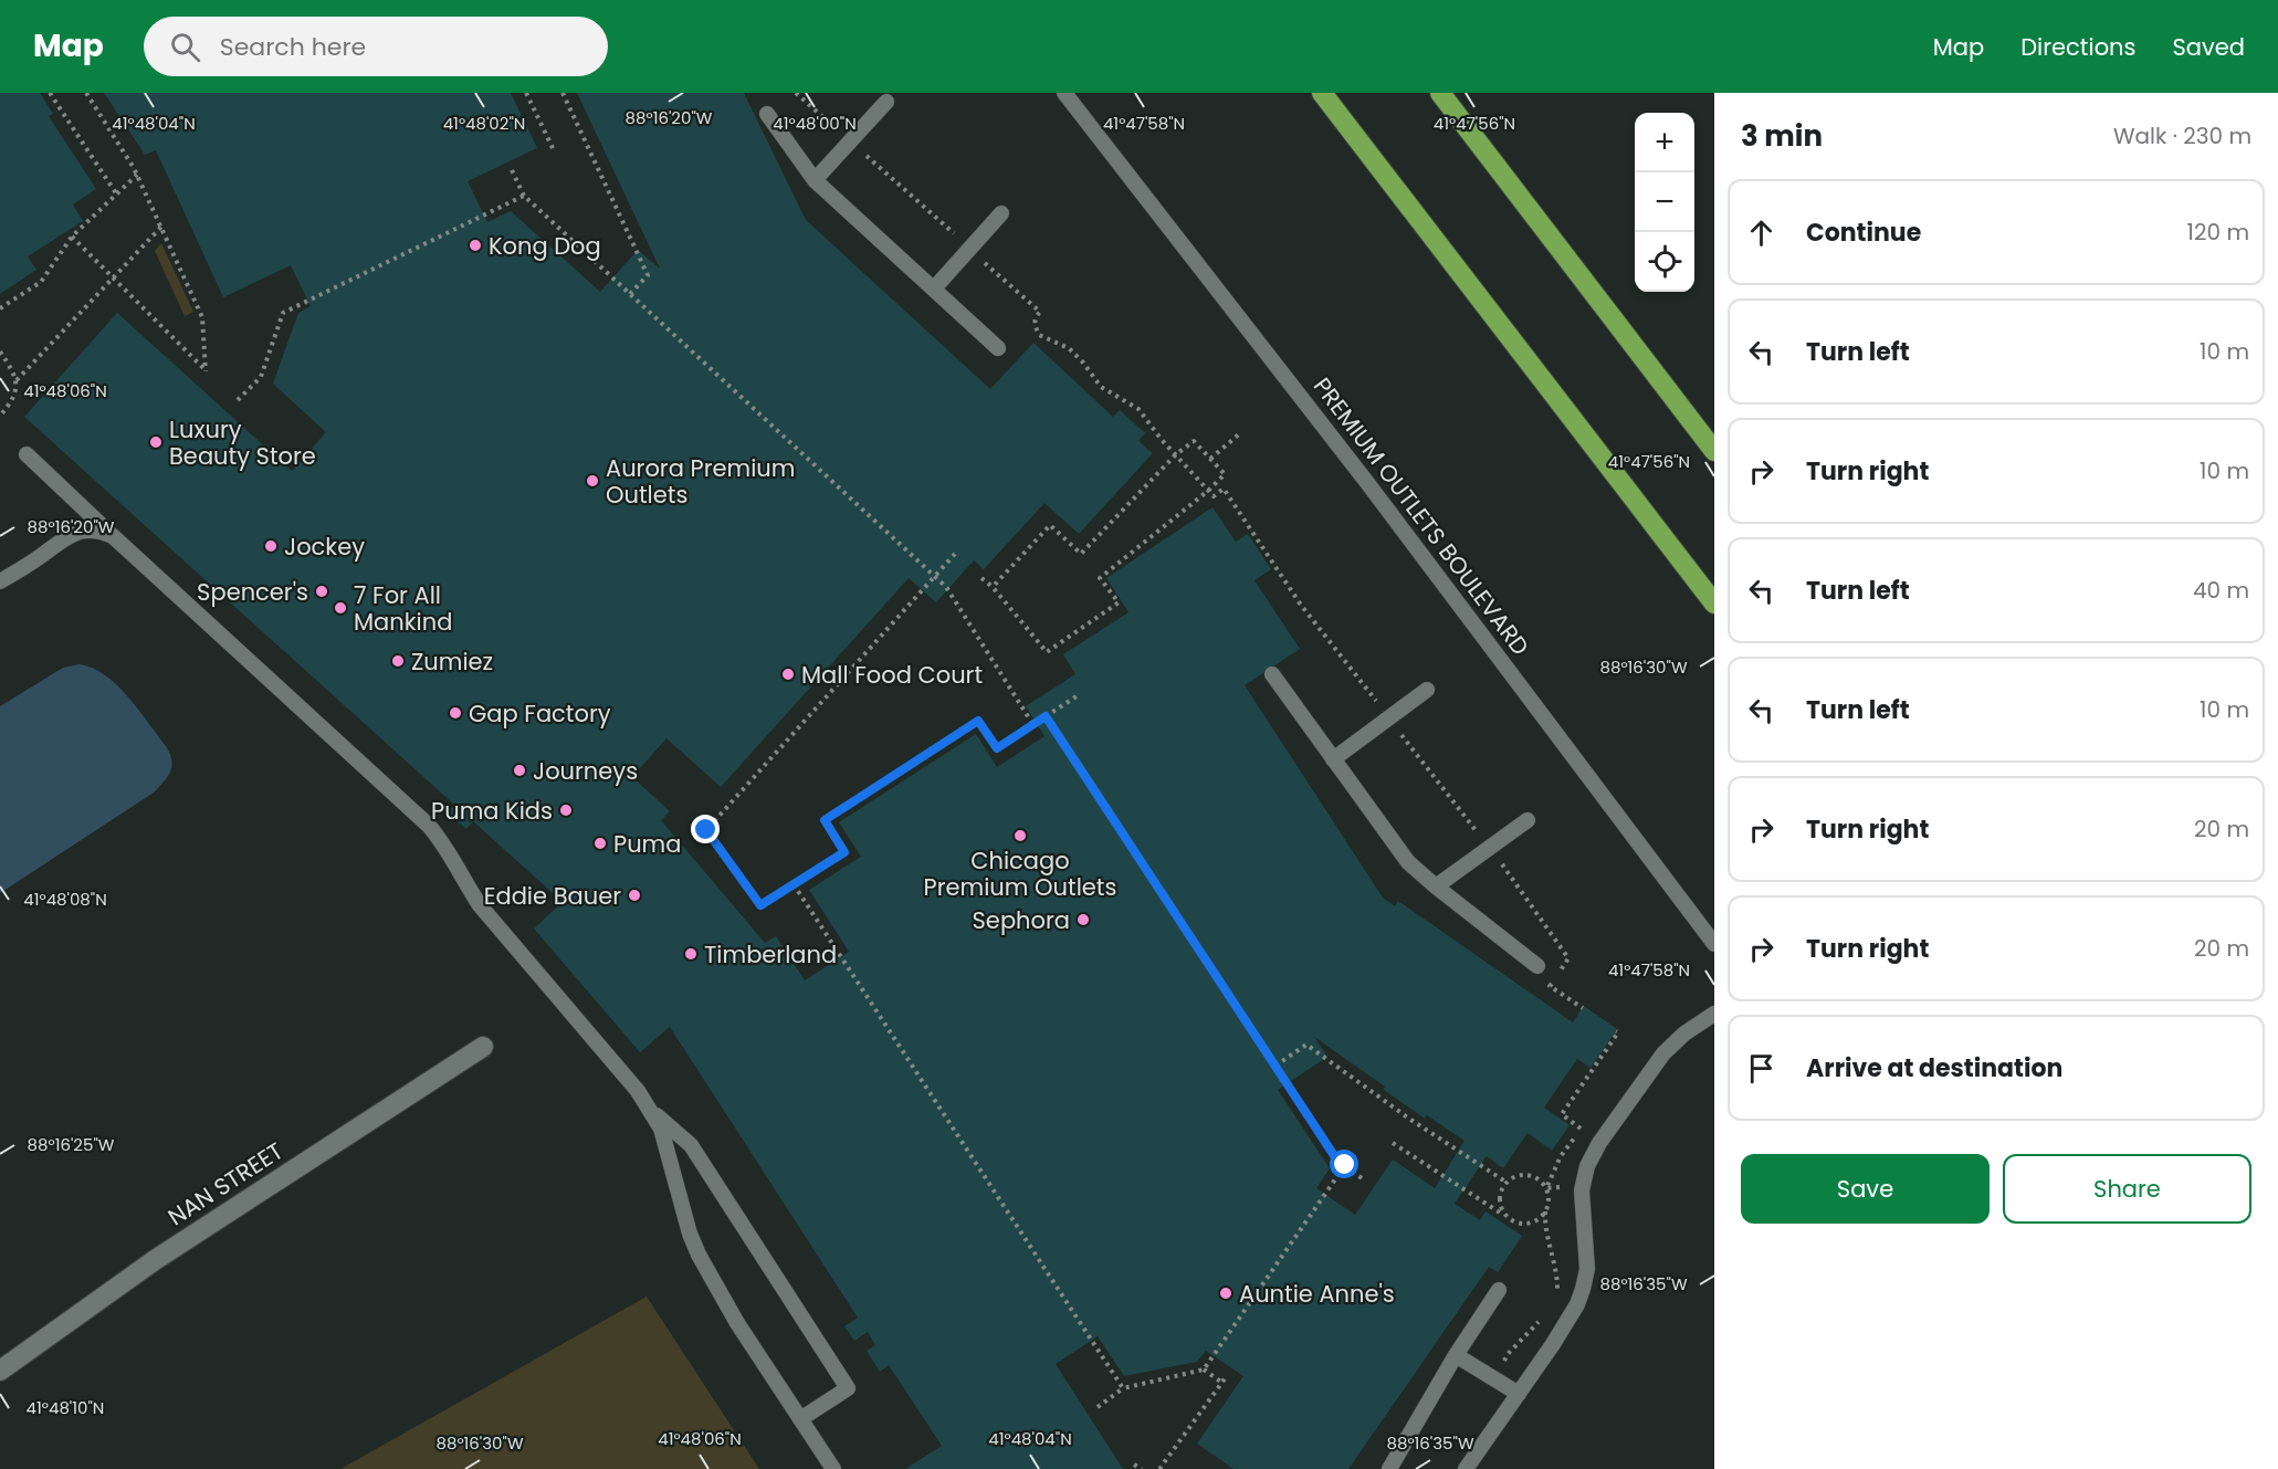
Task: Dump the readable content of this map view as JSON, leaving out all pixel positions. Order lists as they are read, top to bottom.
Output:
{
  "streets": {
    "street": ["NAN STREET"],
    "lane": ["PREMIUM OUTLETS BOULEVARD"]
  },
  "places": [
    "Kong Dog",
    "Luxury Beauty Store",
    "Aurora Premium Outlets",
    "Jockey",
    "Spencer's",
    "7 For All Mankind",
    "Zumiez",
    "Mall Food Court",
    "Gap Factory",
    "Journeys",
    "Puma Kids",
    "Chicago Premium Outlets",
    "Puma",
    "Eddie Bauer",
    "Sephora",
    "Timberland",
    "Auntie Anne's"
  ],
  "page": {
    "header": "Map",
    "search": "Search here",
    "nav": ["Map", "Directions", "Saved"],
    "heading": ["3 min", "Walk · 230 m"],
    "map_buttons": ["+", "−"],
    "list": [
      ["Continue", "120 m"],
      ["Turn left", "10 m"],
      ["Turn right", "10 m"],
      ["Turn left", "40 m"],
      ["Turn left", "10 m"],
      ["Turn right", "20 m"],
      ["Turn right", "20 m"],
      "Arrive at destination"
    ],
    "buttons": ["Save", "Share"]
  },
  "coordinates": [
    "88°16'20\"W",
    "41°48'04\"N",
    "41°48'02\"N",
    "41°48'00\"N",
    "41°47'58\"N",
    "41°47'56\"N",
    "41°48'06\"N",
    "88°16'30\"W",
    "41°48'08\"N",
    "88°16'25\"W",
    "88°16'35\"W",
    "41°48'10\"N"
  ]
}
